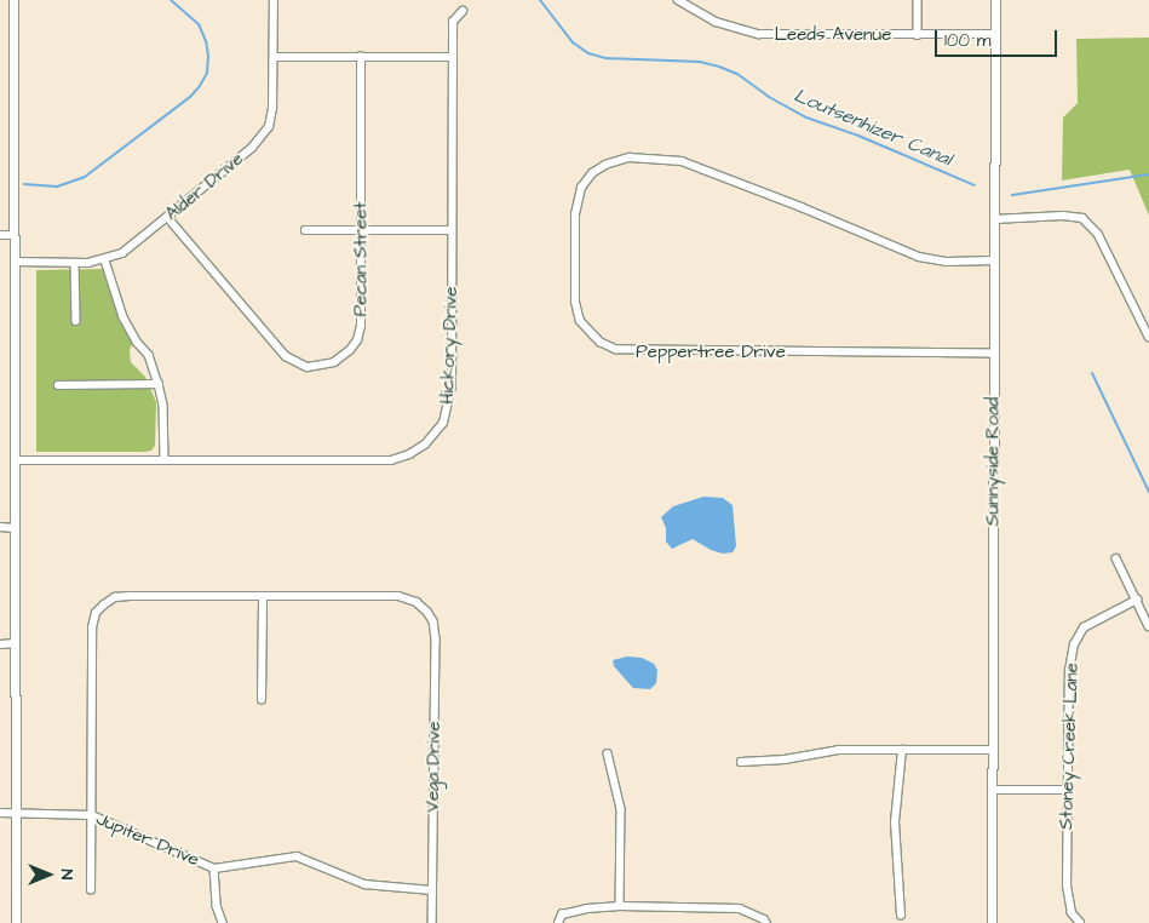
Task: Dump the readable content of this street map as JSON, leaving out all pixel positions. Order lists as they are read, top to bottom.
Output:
{
  "streets": {
    "street": [
      "Leeds Avenue",
      "Alder Drive",
      "Pecan Street",
      "Hickory Drive",
      "Peppertree Drive",
      "Sunnyside Road",
      "Stoney Creek Lane",
      "Vega Drive",
      "Jupiter Drive"
    ]
  },
  "crossings": [
    ["Leeds Avenue", "Sunnyside Road"],
    ["Alder Drive", "Pecan Street"],
    ["Peppertree Drive", "Sunnyside Road"],
    ["Vega Drive", "Jupiter Drive"]
  ],
  "water": ["Loutsenhizer Canal"],
  "scale_bar": "100 m",
  "north": "right"
}
